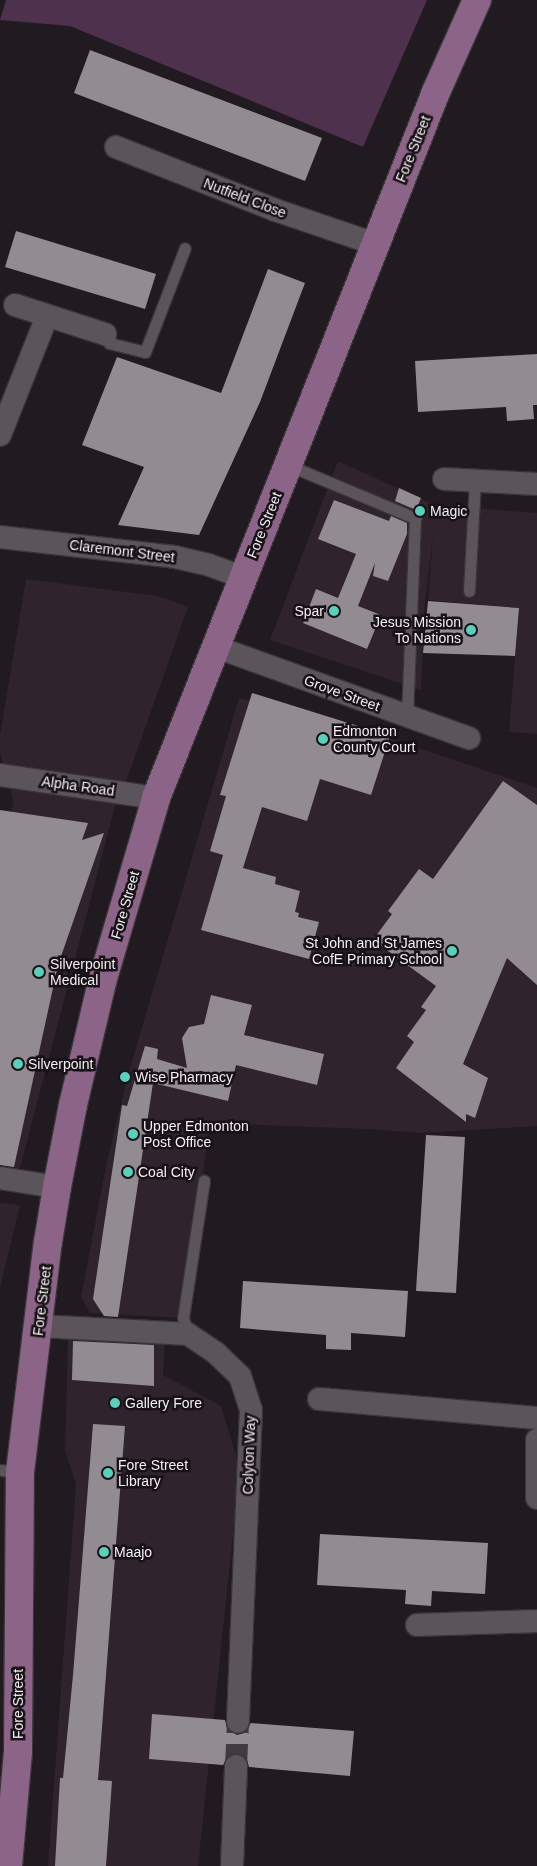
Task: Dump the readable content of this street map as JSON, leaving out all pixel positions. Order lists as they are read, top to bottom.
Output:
{
  "streets": {
    "main road": ["Fore Street"],
    "street": [
      "Nutfield Close",
      "Claremont Street",
      "Grove Street",
      "Alpha Road",
      "Colyton Way"
    ]
  },
  "crossings": [
    ["Fore Street", "Nutfield Close"],
    ["Fore Street", "Claremont Street"],
    ["Fore Street", "Grove Street"],
    ["Fore Street", "Alpha Road"]
  ],
  "places": [
    "Magic",
    "Spar",
    "Jesus Mission To Nations",
    "Edmonton County Court",
    "St John and St James CofE Primary School",
    "Silverpoint Medical",
    "Silverpoint",
    "Wise Pharmacy",
    "Upper Edmonton Post Office",
    "Coal City",
    "Gallery Fore",
    "Fore Street Library",
    "Maajo"
  ]
}
